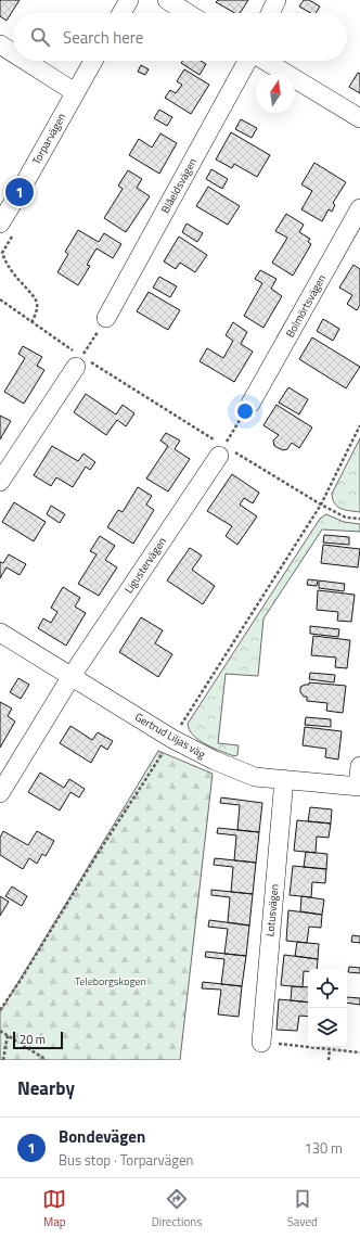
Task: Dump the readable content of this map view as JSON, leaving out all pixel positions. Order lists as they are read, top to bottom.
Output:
{
  "streets": {
    "street": [
      "Torparvägen",
      "Blåeldsvägen",
      "Bolmörtsvägen",
      "Ligustervägen",
      "Gertrud Liljas väg",
      "Lotusvägen"
    ]
  },
  "crossings": [
    ["Ligustervägen", "Gertrud Liljas väg"],
    ["Gertrud Liljas väg", "Lotusvägen"]
  ],
  "parks": ["Teleborgskogen"],
  "scale_bar": "20 m",
  "north": "top",
  "page": {
    "search": "Search here",
    "pins": "1",
    "scale": "20 m",
    "heading": "Nearby",
    "list": [
      {
        "mark": "1",
        "name": "Bondevägen",
        "note": "Bus stop · Torparvägen",
        "value": "130 m"
      }
    ],
    "nav": ["Map", "Directions", "Saved"]
  }
}
